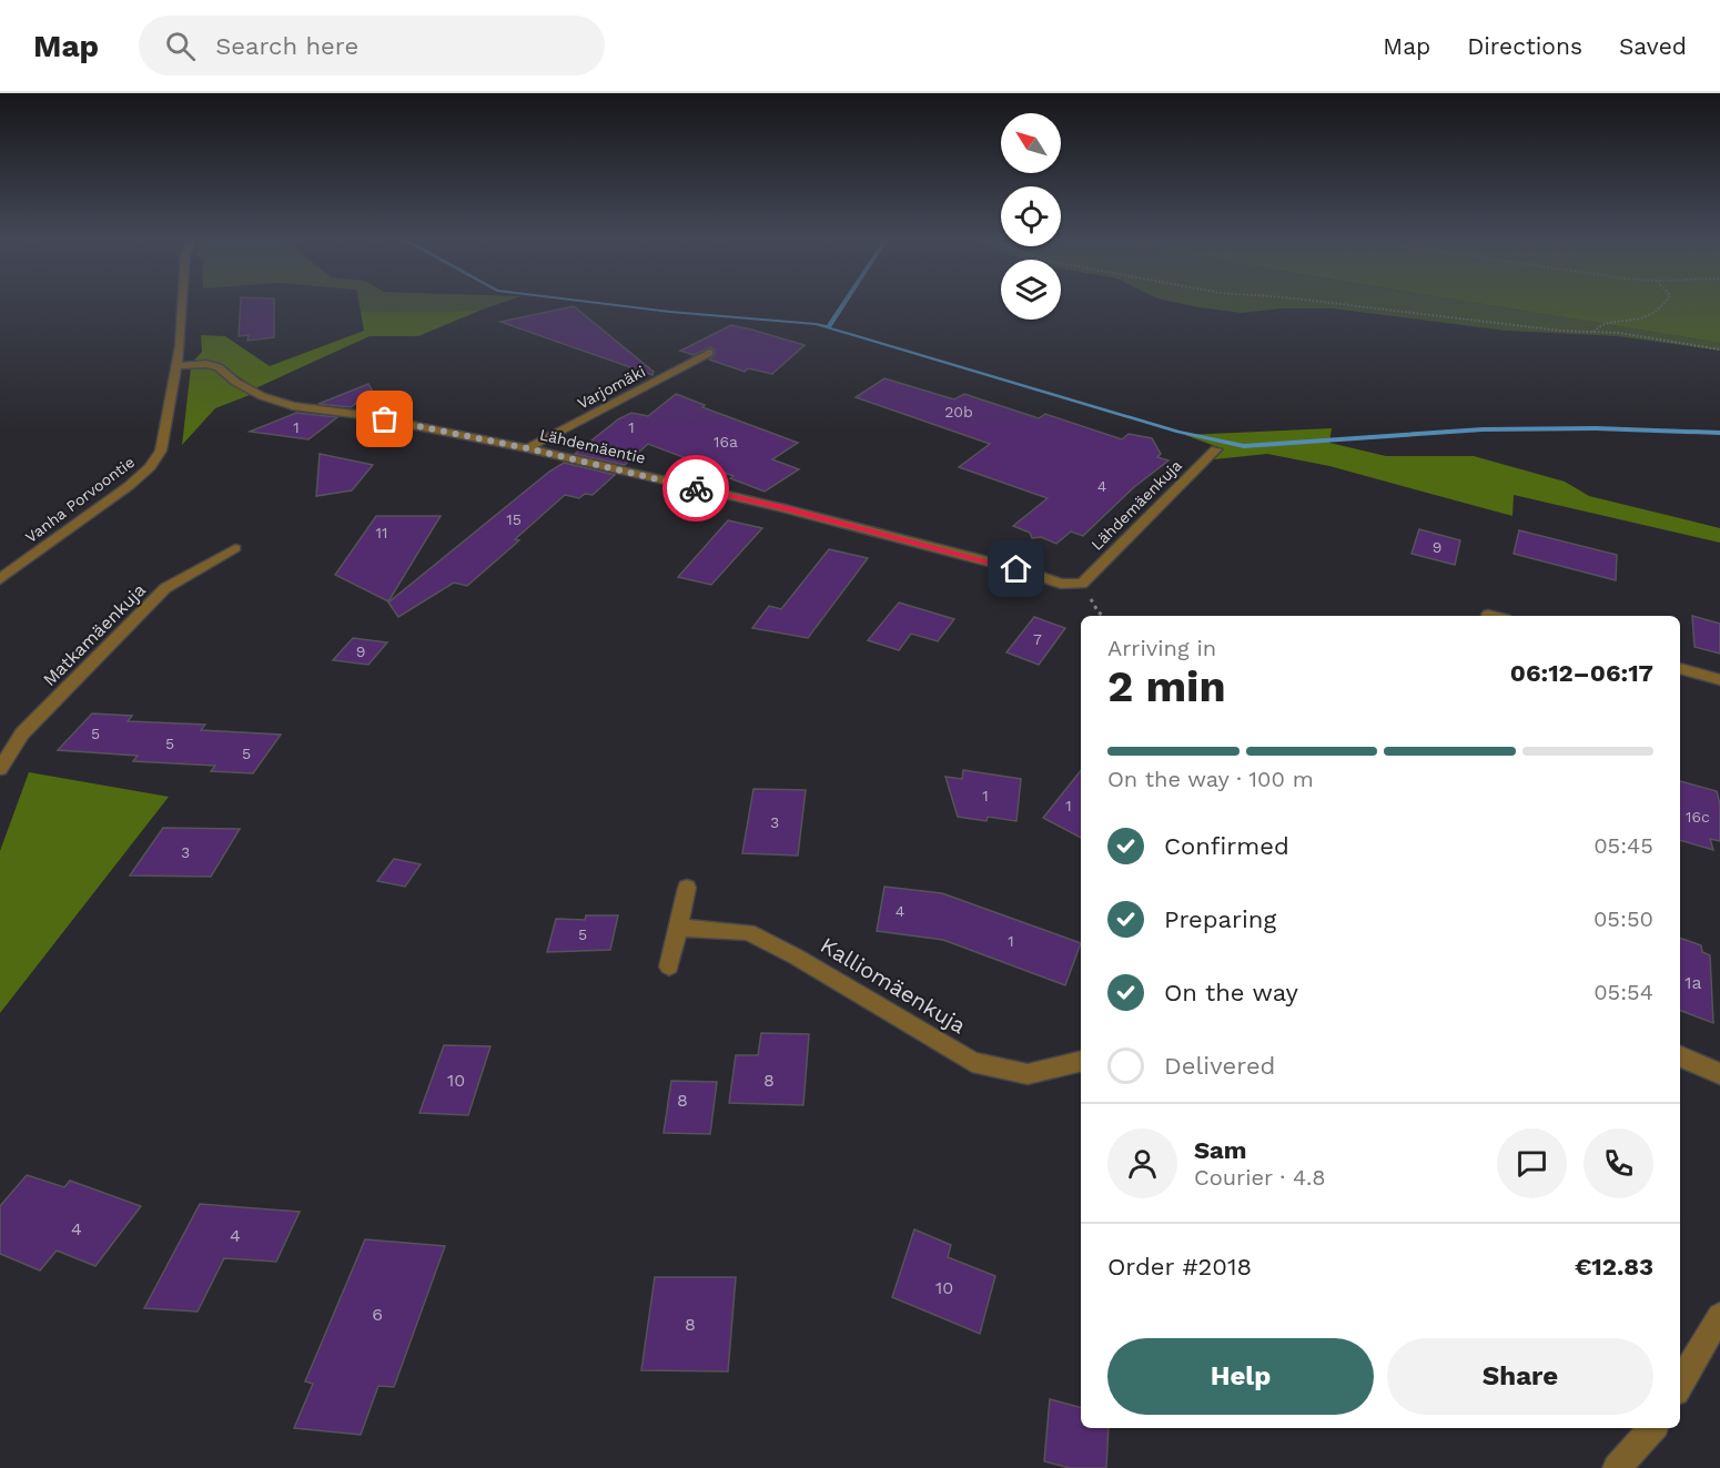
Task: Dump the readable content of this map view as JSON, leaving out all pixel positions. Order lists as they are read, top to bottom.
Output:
{
  "streets": {
    "street": [
      "Varjomäki",
      "Lähdemäentie",
      "Vanha Porvoontie",
      "Lähdemäenkuja",
      "Matkamäenkuja",
      "Kalliomäenkuja"
    ]
  },
  "crossings": [
    ["Varjomäki", "Lähdemäentie"],
    ["Lähdemäentie", "Vanha Porvoontie"],
    ["Lähdemäentie", "Lähdemäenkuja"]
  ],
  "house_numbers": [
    "20b",
    "1",
    "1",
    "16a",
    "4",
    "15",
    "11",
    "9",
    "7",
    "9",
    "5",
    "5",
    "5",
    "1",
    "1",
    "16c",
    "3",
    "3",
    "4",
    "5",
    "1",
    "1a",
    "10",
    "8",
    "8",
    "4",
    "4",
    "10",
    "6",
    "8"
  ],
  "north": "top left",
  "page": {
    "header": "Map",
    "search": "Search here",
    "nav": ["Map", "Directions", "Saved"],
    "heading": ["2 min", "Arriving in", "06:12–06:17"],
    "panel": [
      "Sam",
      "Courier · 4.8",
      "Order #2018",
      "€12.83"
    ],
    "bar": "On the way · 100 m",
    "list": [
      ["Confirmed", "05:45"],
      ["Preparing", "05:50"],
      ["On the way", "05:54"],
      "Delivered"
    ],
    "buttons": ["Help", "Share"]
  }
}
